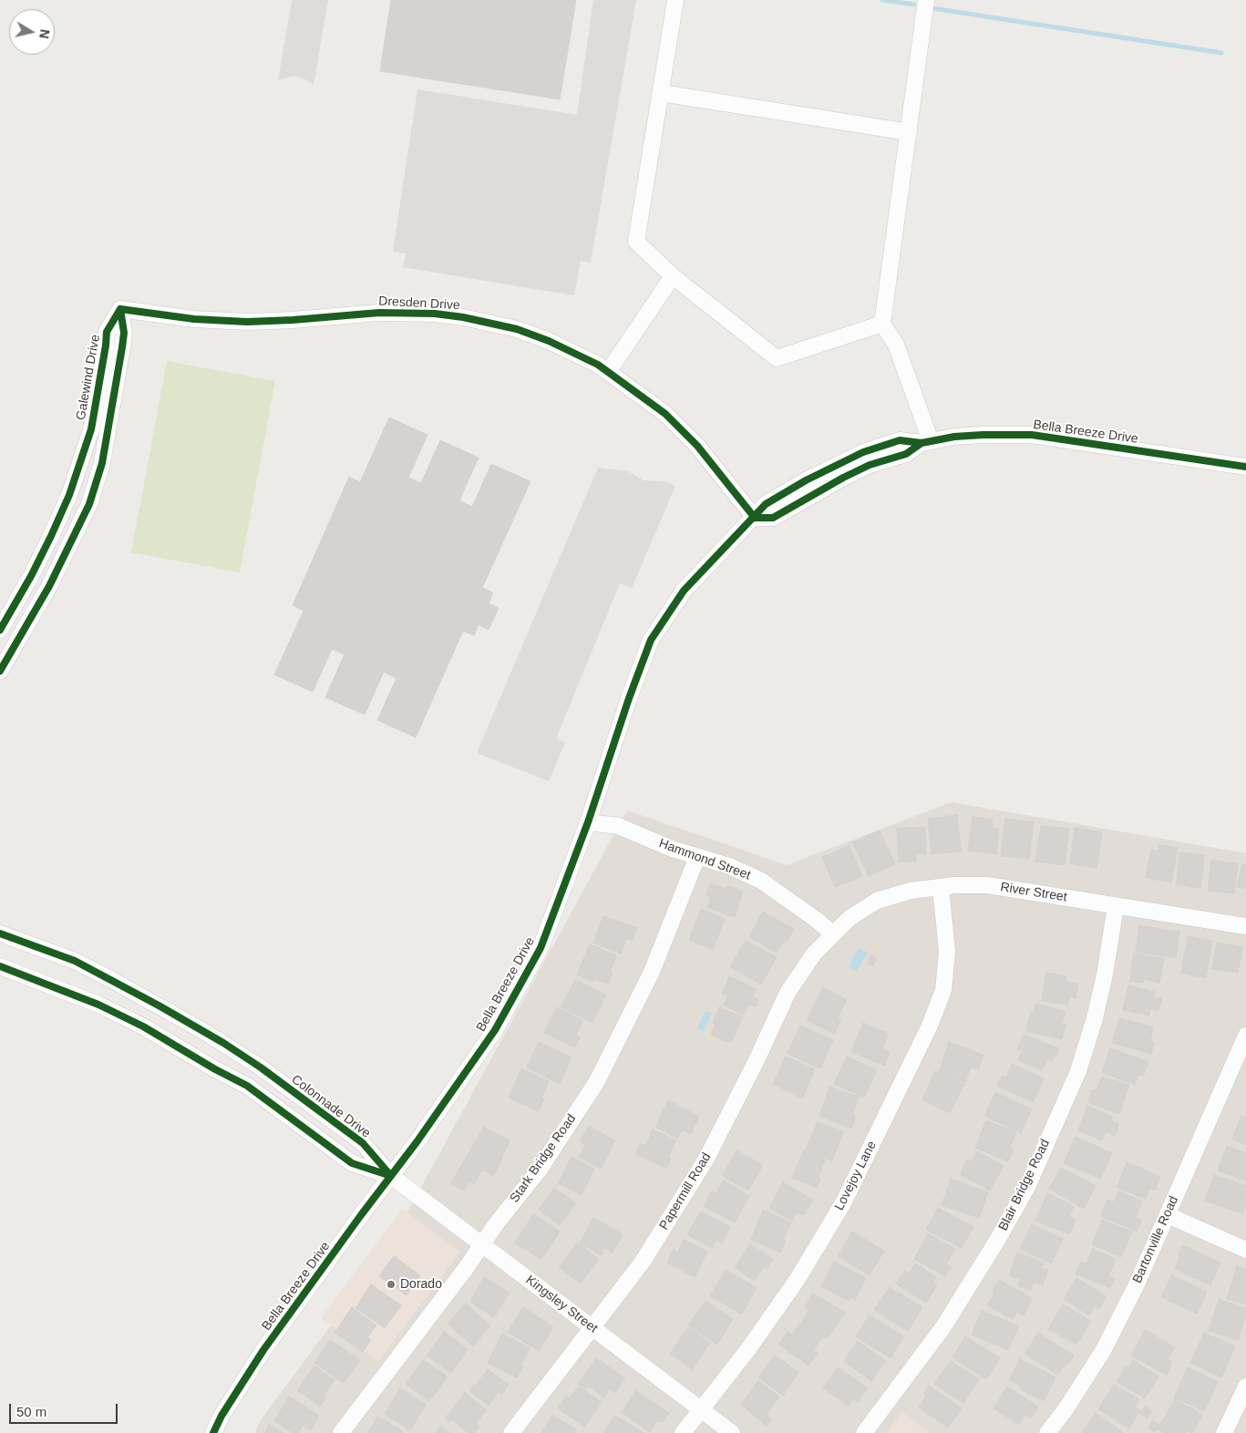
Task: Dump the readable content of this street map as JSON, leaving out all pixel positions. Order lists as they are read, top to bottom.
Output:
{
  "streets": {
    "street": [
      "Dresden Drive",
      "Galewind Drive",
      "Bella Breeze Drive",
      "Hammond Street",
      "River Street",
      "Colonnade Drive",
      "Stark Bridge Road",
      "Lovejoy Lane",
      "Blair Bridge Road",
      "Papermill Road",
      "Bartonville Road",
      "Kingsley Street"
    ]
  },
  "crossings": [
    ["Dresden Drive", "Galewind Drive"],
    ["Dresden Drive", "Bella Breeze Drive"],
    ["Bella Breeze Drive", "Hammond Street"],
    ["Bella Breeze Drive", "Colonnade Drive"],
    ["Bella Breeze Drive", "Kingsley Street"],
    ["Hammond Street", "River Street"],
    ["Hammond Street", "Stark Bridge Road"],
    ["Hammond Street", "Papermill Road"],
    ["River Street", "Lovejoy Lane"],
    ["River Street", "Blair Bridge Road"],
    ["River Street", "Papermill Road"],
    ["Colonnade Drive", "Kingsley Street"],
    ["Stark Bridge Road", "Kingsley Street"],
    ["Lovejoy Lane", "Kingsley Street"],
    ["Papermill Road", "Kingsley Street"]
  ],
  "places": ["Dorado"],
  "scale_bar": "50 m",
  "north": "right"
}
